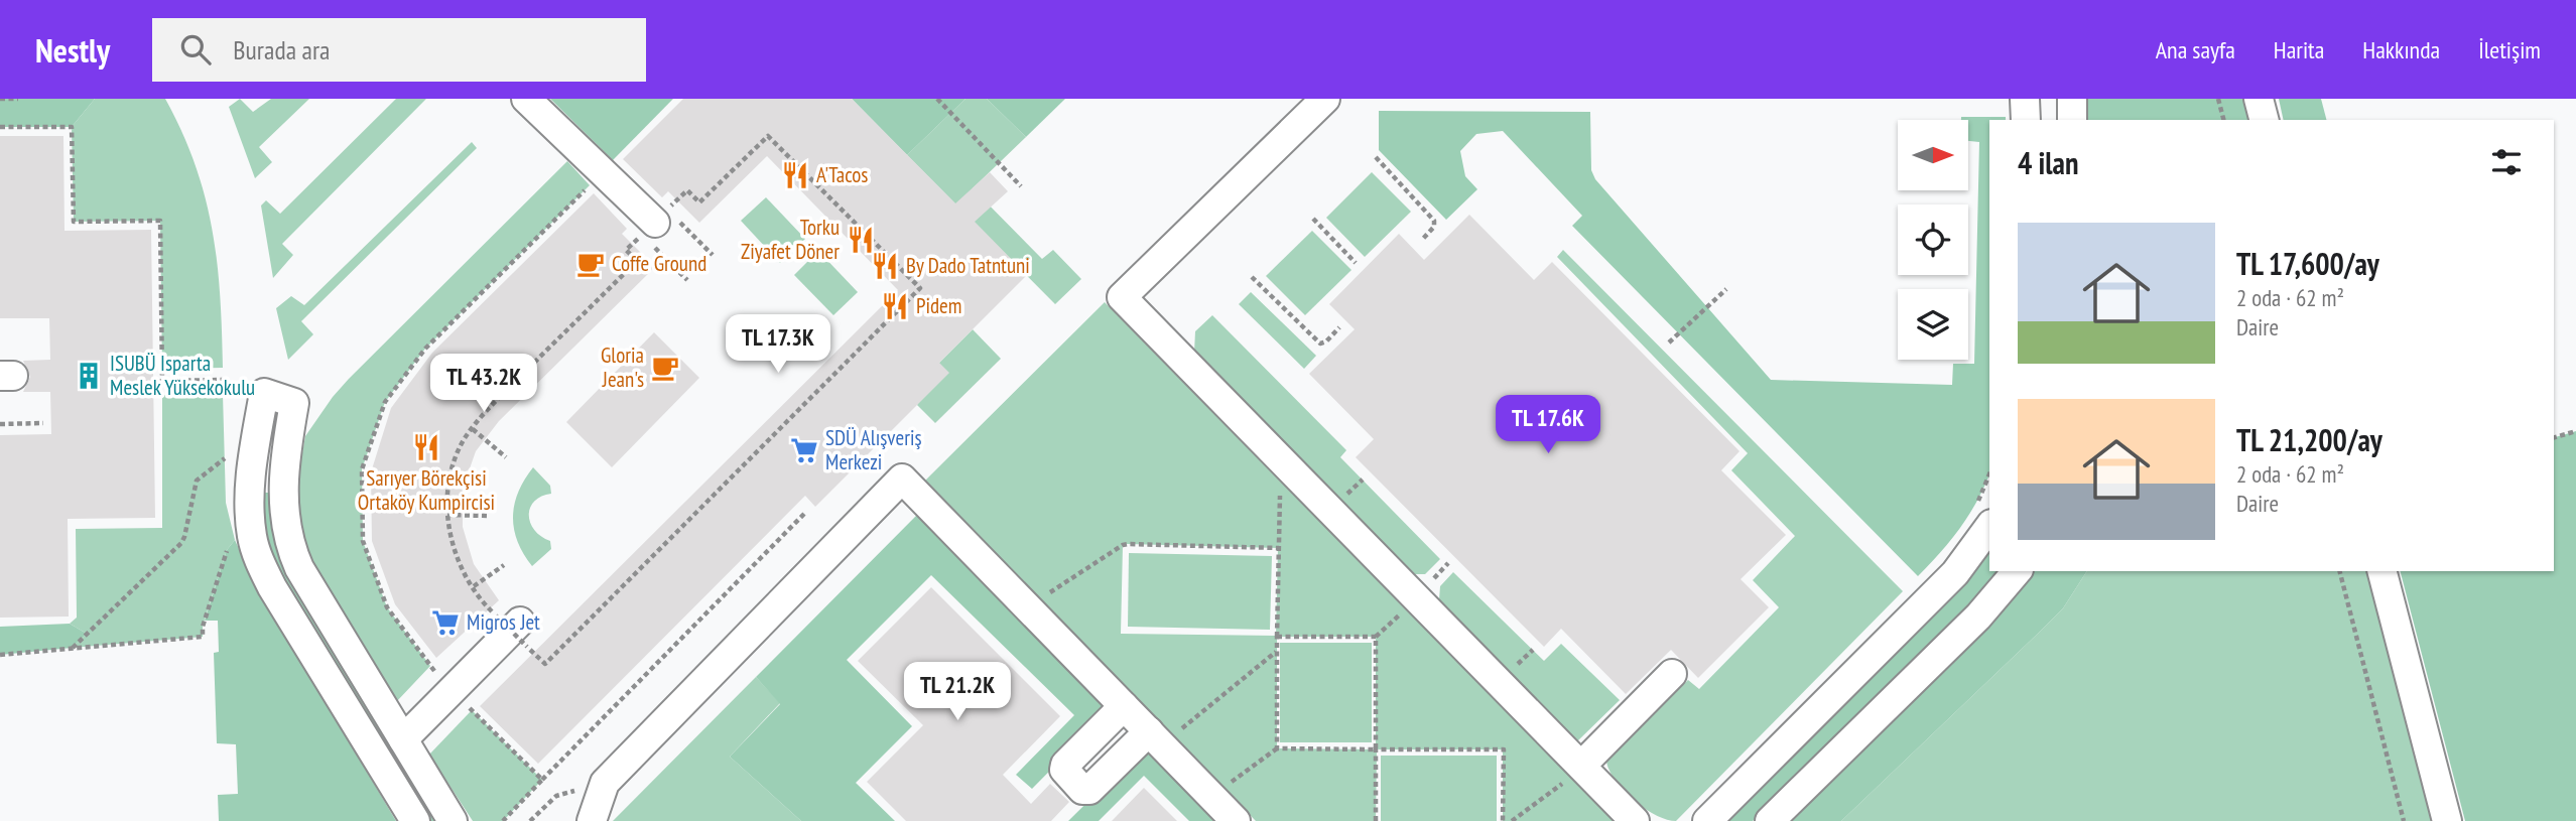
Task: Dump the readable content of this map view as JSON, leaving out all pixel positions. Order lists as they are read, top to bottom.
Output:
{
  "places": {
    "restaurant": [
      "A'Tacos",
      "Torku Ziyafet Döner",
      "By Dado Tatntuni",
      "Pidem",
      "Sarıyer Börekçisi Ortaköy Kumpircisi"
    ],
    "cafe": ["Coffe Ground", "Gloria Jean's"],
    "building": ["ISUBÜ Isparta Meslek Yüksekokulu"],
    "supermarket": ["SDÜ Alışveriş Merkezi", "Migros Jet"]
  },
  "north": "right",
  "page": {
    "header": "Nestly",
    "search": "Burada ara",
    "nav": [
      "Ana sayfa",
      "Harita",
      "Hakkında",
      "İletişim"
    ],
    "heading": "4 ilan",
    "list": [
      {
        "name": "TL 17,600/ay",
        "note": "2 oda · 62 m² · Daire"
      },
      {
        "name": "TL 21,200/ay",
        "note": "2 oda · 62 m² · Daire"
      }
    ],
    "price": [
      "TL 17.3K",
      "TL 43.2K",
      "TL 17.6K",
      "TL 21.2K"
    ]
  }
}
